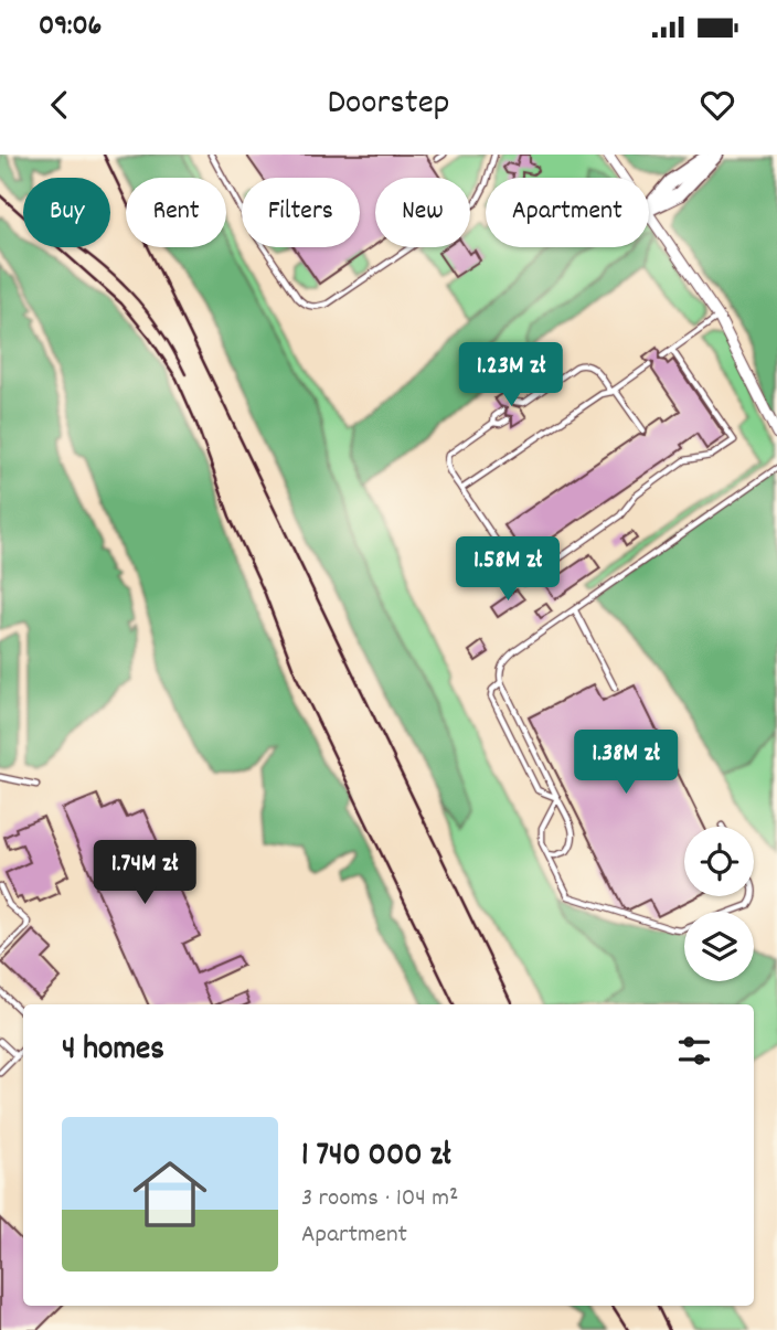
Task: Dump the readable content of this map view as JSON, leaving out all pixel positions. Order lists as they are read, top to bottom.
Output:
{
  "page": {
    "status": "09:06",
    "header": "Doorstep",
    "chip": [
      "Buy",
      "Rent",
      "Filters",
      "New",
      "Apartment"
    ],
    "price": [
      "1.23M zł",
      "1.58M zł",
      "1.38M zł",
      "1.74M zł"
    ],
    "heading": "4 homes",
    "list": [
      {
        "name": "1 740 000 zł",
        "note": "3 rooms · 104 m² · Apartment"
      }
    ]
  }
}
